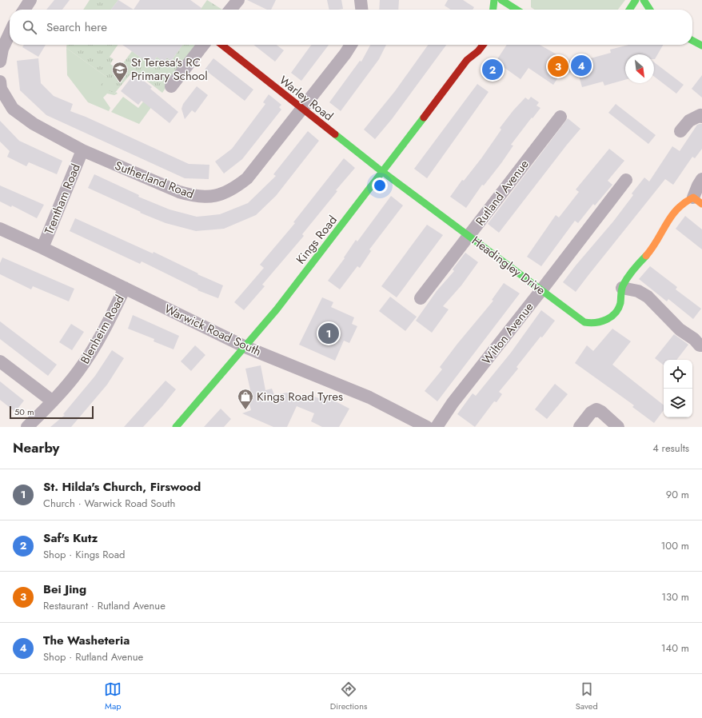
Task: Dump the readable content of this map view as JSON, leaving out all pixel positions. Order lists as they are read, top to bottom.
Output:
{
  "streets": {
    "street": [
      "Warley Road",
      "Sutherland Road",
      "Rutland Avenue",
      "Trentham Road",
      "Kings Road",
      "Headingley Drive",
      "Blenheim Road",
      "Warwick Road South",
      "Wilton Avenue"
    ]
  },
  "crossings": [
    ["Warley Road", "Sutherland Road"],
    ["Warley Road", "Kings Road"],
    ["Warley Road", "Headingley Drive"],
    ["Sutherland Road", "Trentham Road"],
    ["Rutland Avenue", "Headingley Drive"],
    ["Trentham Road", "Warwick Road South"],
    ["Kings Road", "Headingley Drive"],
    ["Kings Road", "Warwick Road South"],
    ["Headingley Drive", "Wilton Avenue"],
    ["Blenheim Road", "Warwick Road South"]
  ],
  "places": {
    "school or university": ["St Teresa's RC Primary School"],
    "shop": ["Kings Road Tyres"]
  },
  "scale_bar": "50 m",
  "north": "bottom right",
  "page": {
    "search": "Search here",
    "pins": [
      "4",
      "3",
      "2",
      "1"
    ],
    "scale": "50 m",
    "heading": ["Nearby", "4 results"],
    "list": [
      {
        "mark": "1",
        "name": "St. Hilda's Church, Firswood",
        "note": "Church · Warwick Road South",
        "value": "90 m"
      },
      {
        "mark": "2",
        "name": "Saf's Kutz",
        "note": "Shop · Kings Road",
        "value": "100 m"
      },
      {
        "mark": "3",
        "name": "Bei Jing",
        "note": "Restaurant · Rutland Avenue",
        "value": "130 m"
      },
      {
        "mark": "4",
        "name": "The Washeteria",
        "note": "Shop · Rutland Avenue",
        "value": "140 m"
      }
    ],
    "nav": ["Map", "Directions", "Saved"]
  }
}
